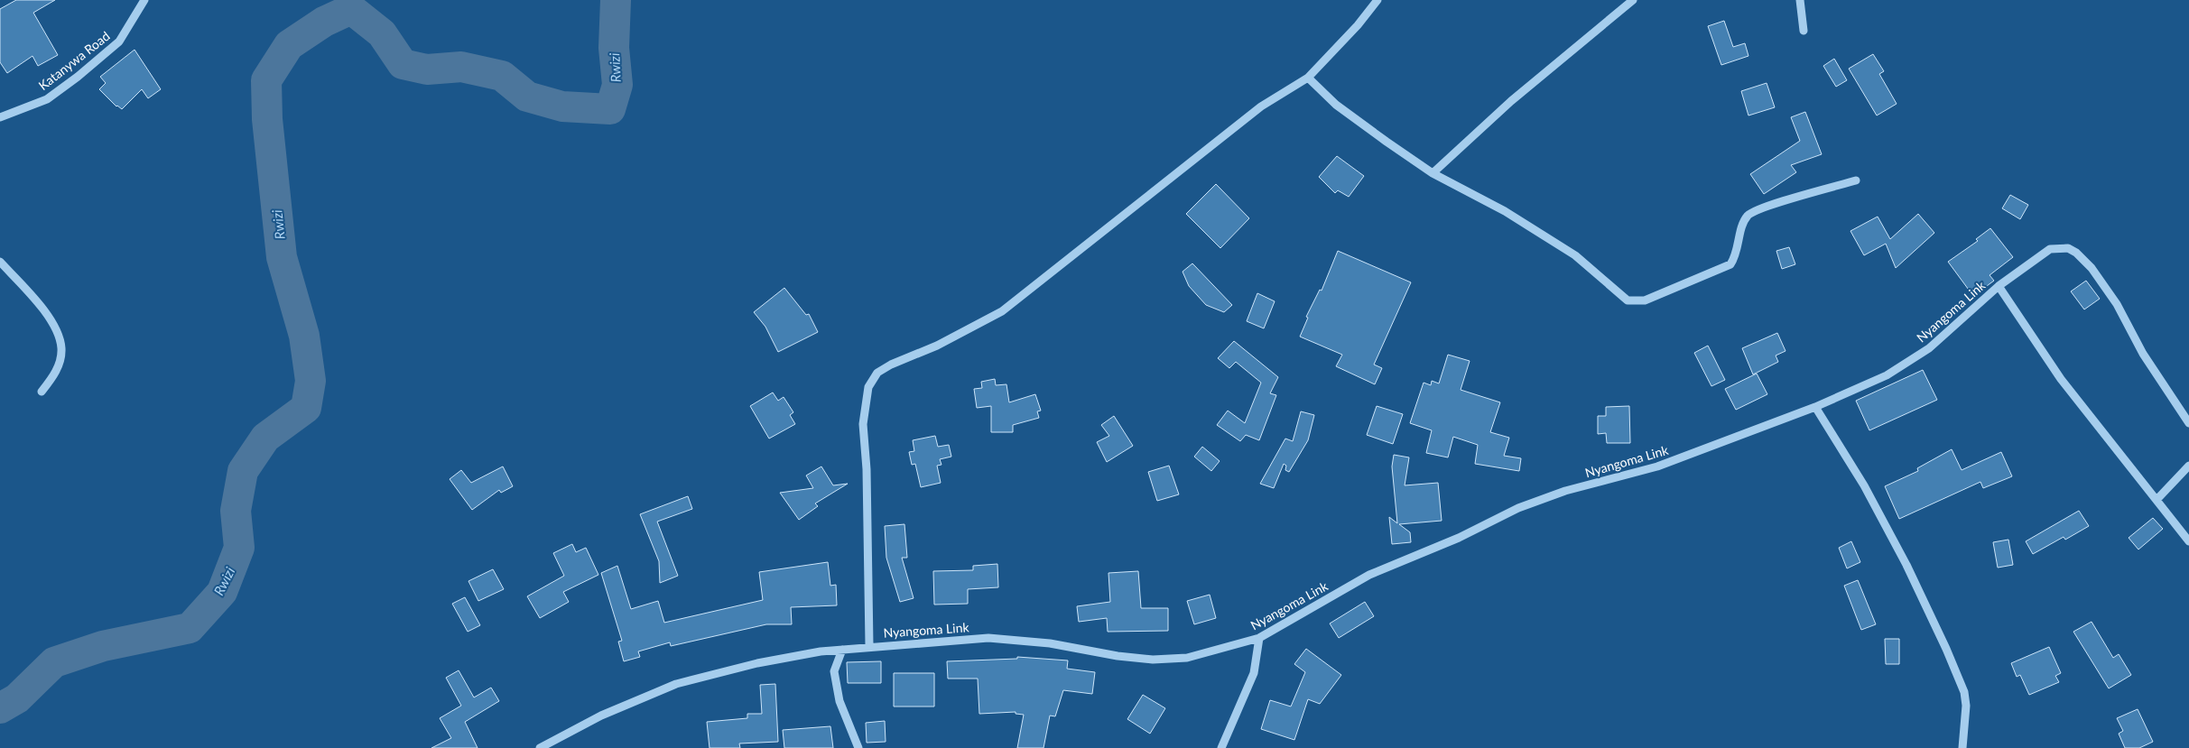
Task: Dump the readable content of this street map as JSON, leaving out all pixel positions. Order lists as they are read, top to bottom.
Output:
{
  "streets": {
    "street": ["Katanywa Road", "Nyangoma Link"]
  },
  "water": ["Rwizi"]
}
